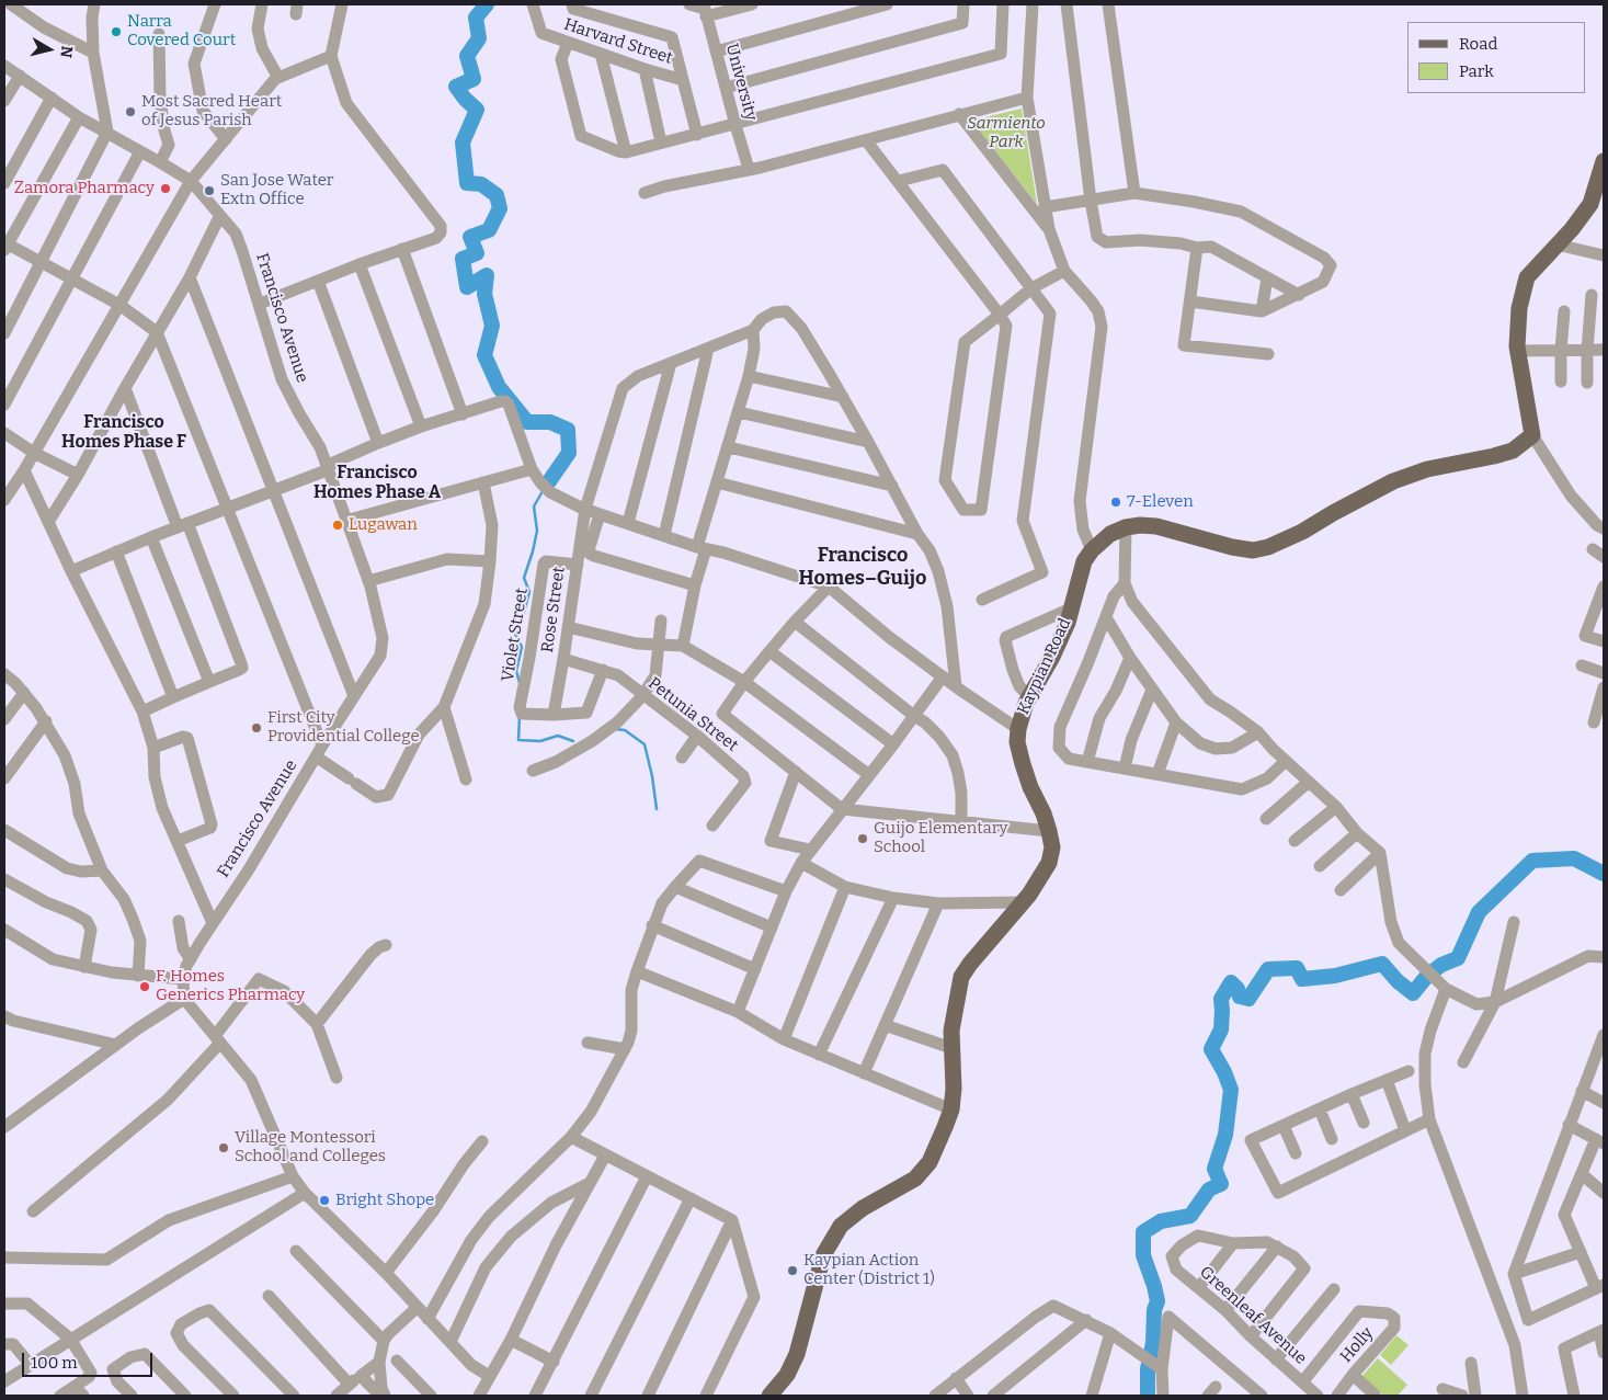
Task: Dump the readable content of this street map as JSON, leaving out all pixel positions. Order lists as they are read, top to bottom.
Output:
{
  "streets": {
    "main road": ["Kaypian Road"],
    "street": [
      "Harvard Street",
      "University",
      "Francisco Avenue",
      "Rose Street",
      "Violet Street",
      "Petunia Street",
      "Greenleaf Avenue",
      "Holly"
    ]
  },
  "crossings": [
    ["Rose Street", "Violet Street"],
    ["Rose Street", "Petunia Street"],
    ["Greenleaf Avenue", "Holly"]
  ],
  "districts": ["Francisco Homes Phase F", "Francisco Homes Phase A", "Francisco Homes–Guijo"],
  "parks": ["Sarmiento Park"],
  "places": [
    "Narra Covered Court",
    "Most Sacred Heart of Jesus Parish",
    "Zamora Pharmacy",
    "San Jose Water Extn Office",
    "7-Eleven",
    "Lugawan",
    "First City Providential College",
    "Guijo Elementary School",
    "F. Homes Generics Pharmacy",
    "Village Montessori School and Colleges",
    "Bright Shope",
    "Kaypian Action Center (District 1)"
  ],
  "legend": ["Road", "Park"],
  "scale_bar": "100 m",
  "north": "right"
}
